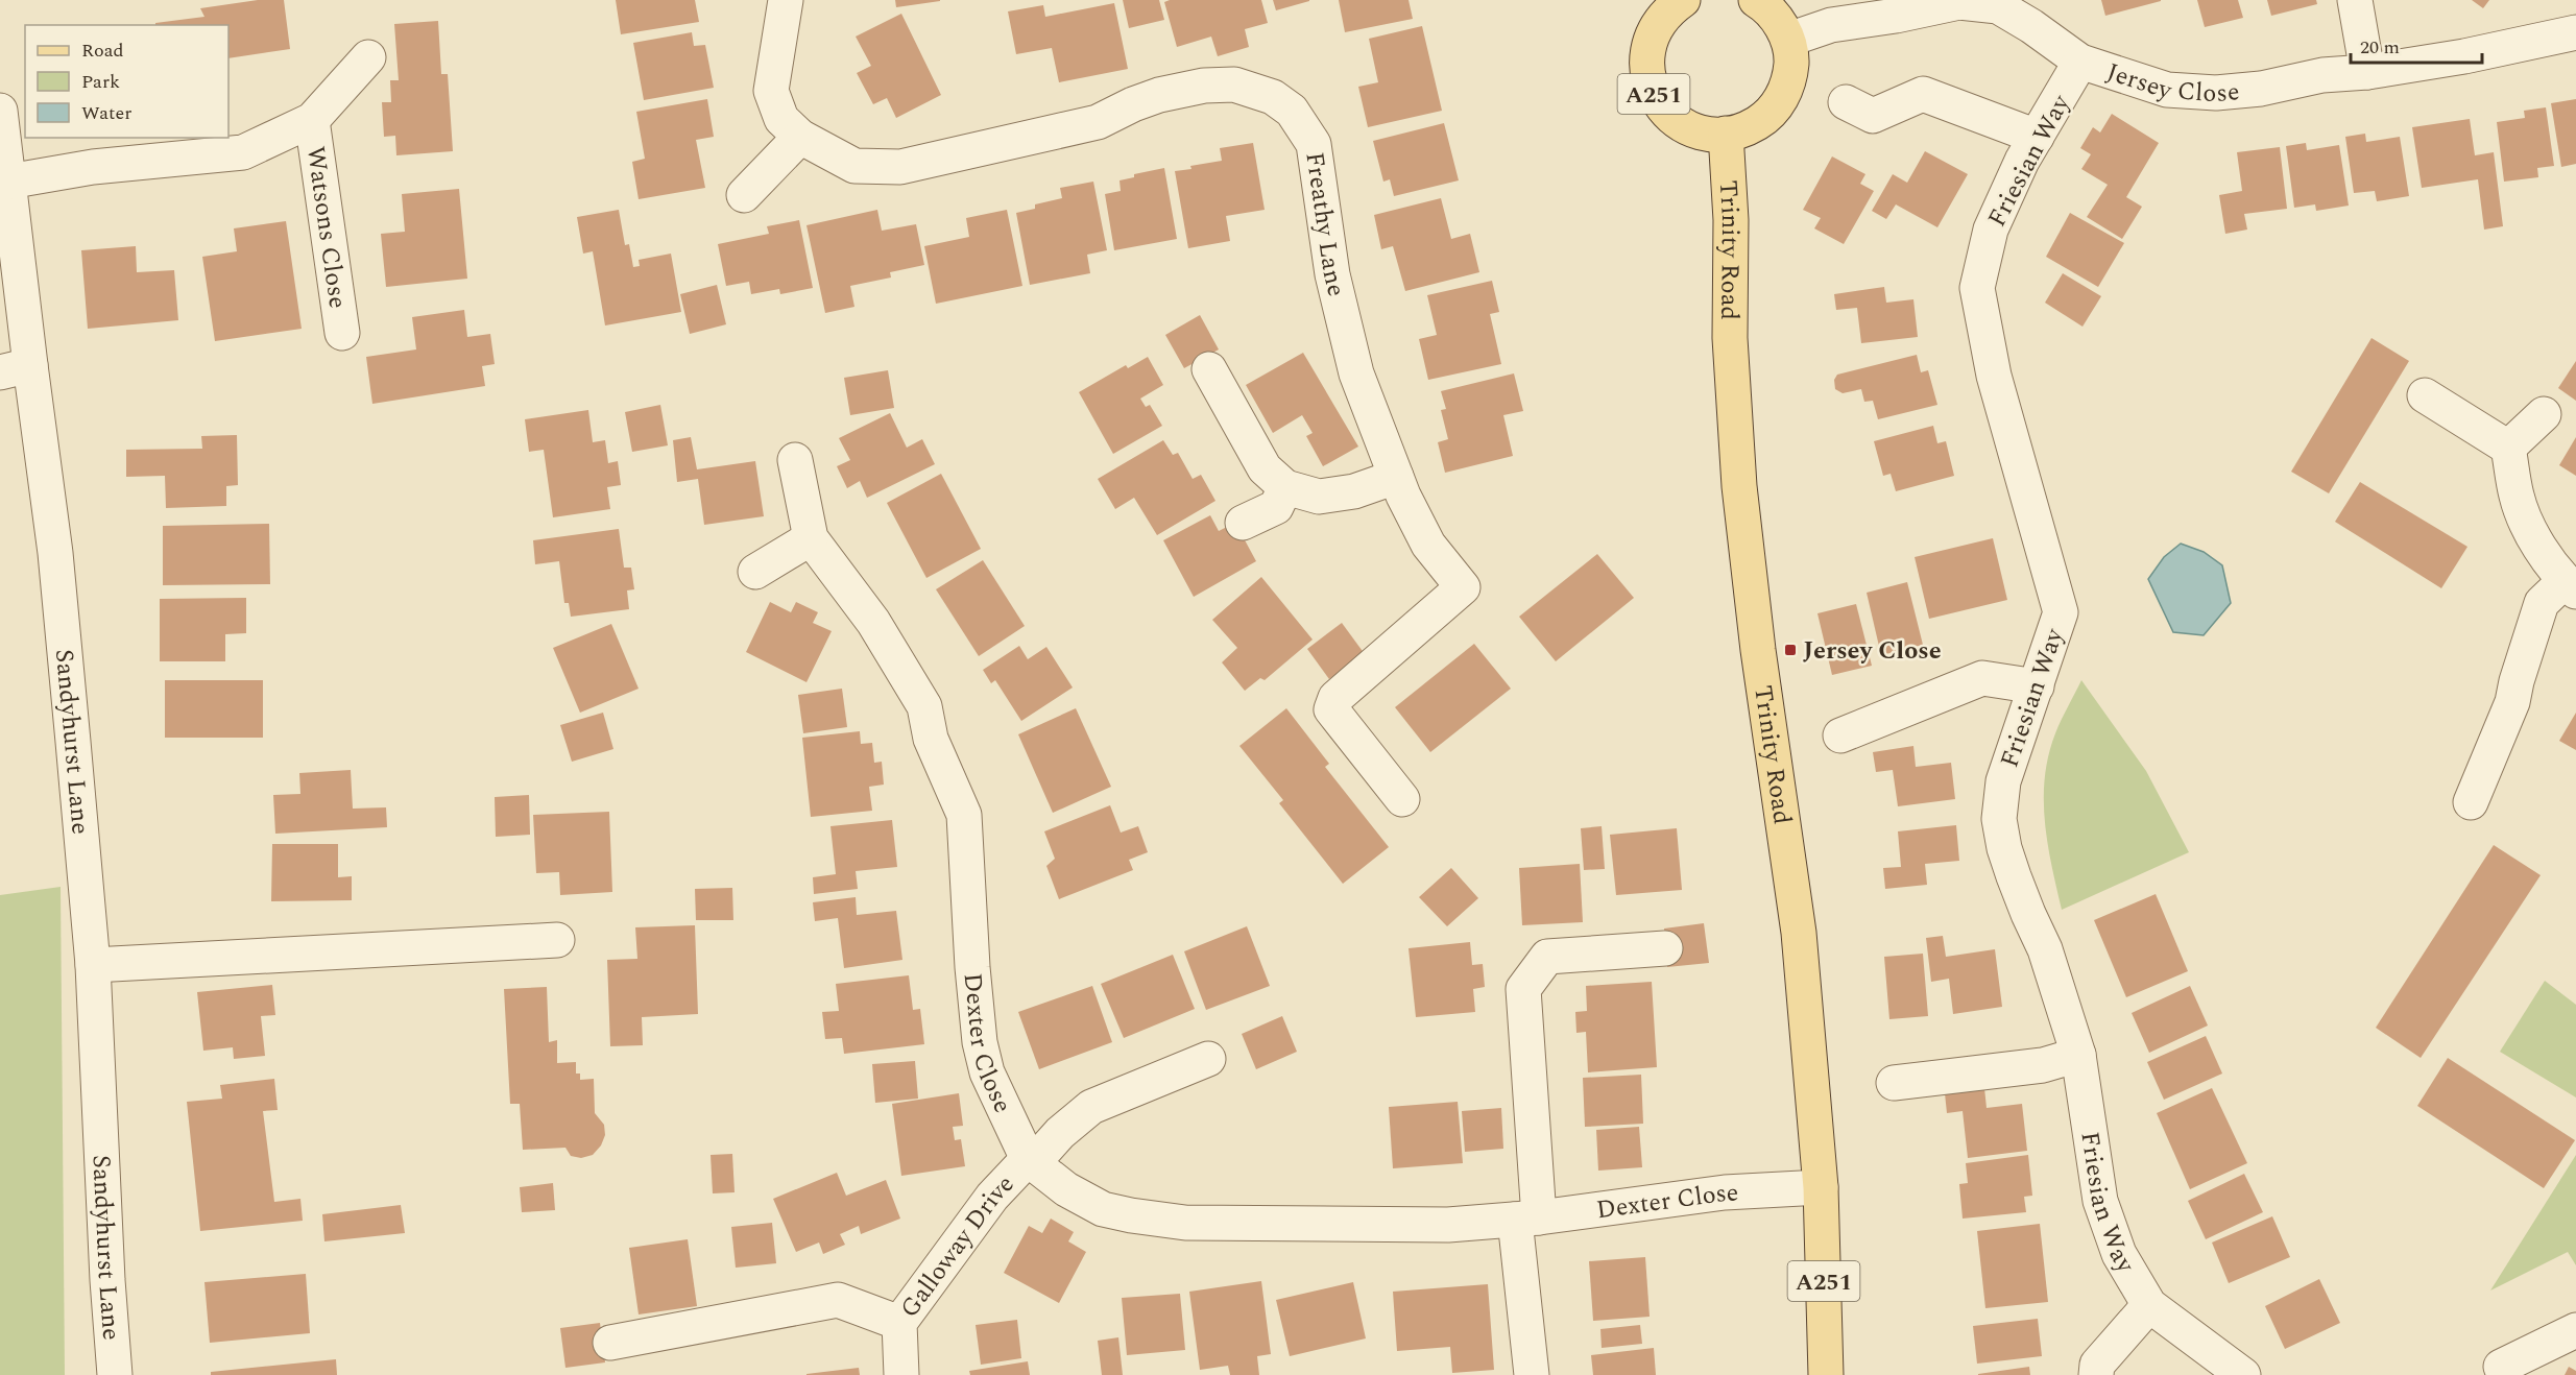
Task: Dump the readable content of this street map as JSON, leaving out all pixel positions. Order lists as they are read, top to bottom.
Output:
{
  "streets": {
    "main road": ["A251", "Trinity Road"],
    "street": [
      "Jersey Close",
      "Friesian Way",
      "Freathy Lane",
      "Watsons Close",
      "Sandyhurst Lane",
      "Dexter Close",
      "Galloway Drive"
    ]
  },
  "crossings": [
    ["Jersey Close", "A251"],
    ["Jersey Close", "Friesian Way"],
    ["A251", "Trinity Road"],
    ["Watsons Close", "Sandyhurst Lane"],
    ["Trinity Road", "Dexter Close"],
    ["Dexter Close", "Galloway Drive"]
  ],
  "places": {
    "transit": ["Jersey Close"]
  },
  "legend": ["Road", "Park", "Water"],
  "scale_bar": "20 m"
}
